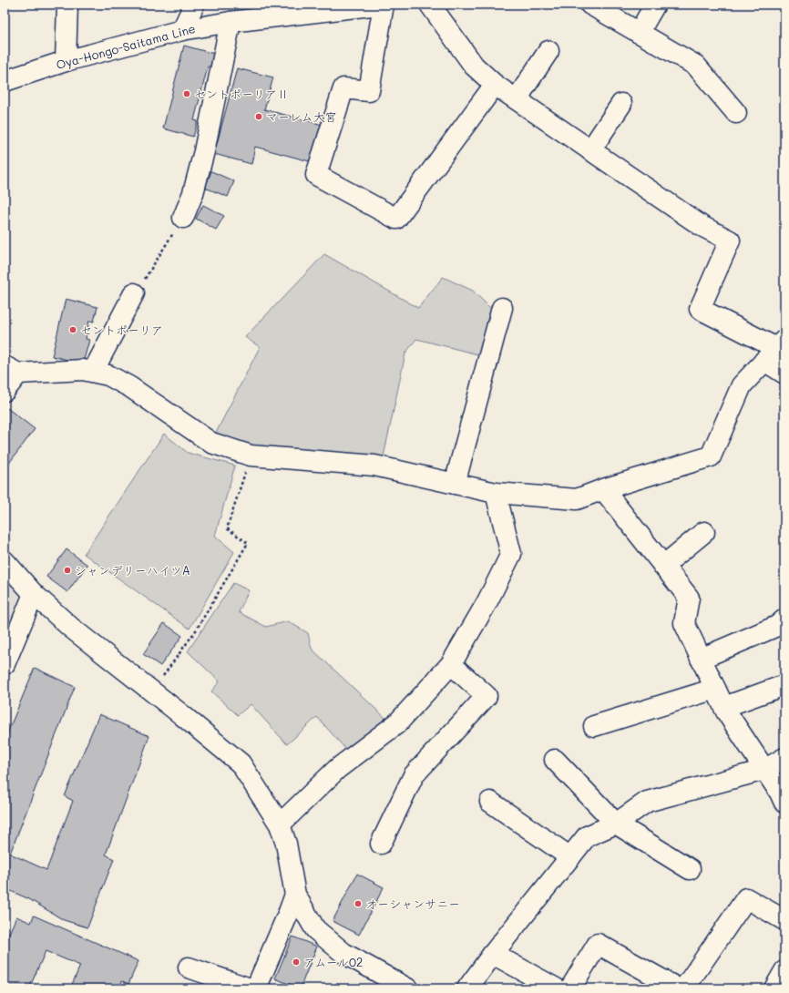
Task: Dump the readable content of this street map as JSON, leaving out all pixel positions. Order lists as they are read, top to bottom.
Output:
{
  "streets": {
    "street": ["Oya-Hongo-Saitama Line"]
  },
  "places": [
    "セントポーリアⅡ",
    "マーレム大宮",
    "セントポーリア",
    "シャンデリーハイツA",
    "オーシャンサニー",
    "アムール02"
  ]
}
